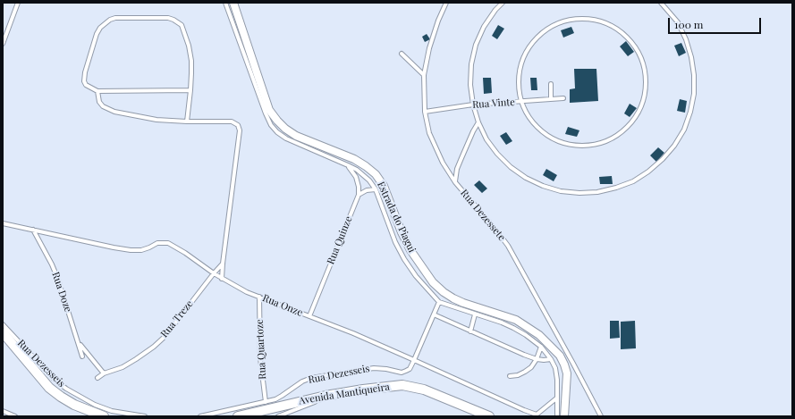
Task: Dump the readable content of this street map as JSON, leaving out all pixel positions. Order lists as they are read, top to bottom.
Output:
{
  "streets": {
    "street": ["Estrada do Piagui", "Avenida Mantiqueira"],
    "lane": [
      "Rua Vinte",
      "Rua Dezessete",
      "Rua Quinze",
      "Rua Doze",
      "Rua Onze",
      "Rua Treze",
      "Rua Quartoze",
      "Rua Dezesseis"
    ]
  },
  "crossings": [
    ["Rua Vinte", "Rua Dezessete"],
    ["Rua Quinze", "Rua Onze"],
    ["Rua Doze", "Rua Onze"],
    ["Rua Onze", "Rua Treze"],
    ["Rua Onze", "Rua Quartoze"],
    ["Rua Onze", "Rua Dezesseis"],
    ["Rua Quartoze", "Rua Dezesseis"]
  ],
  "scale_bar": "100 m"
}
